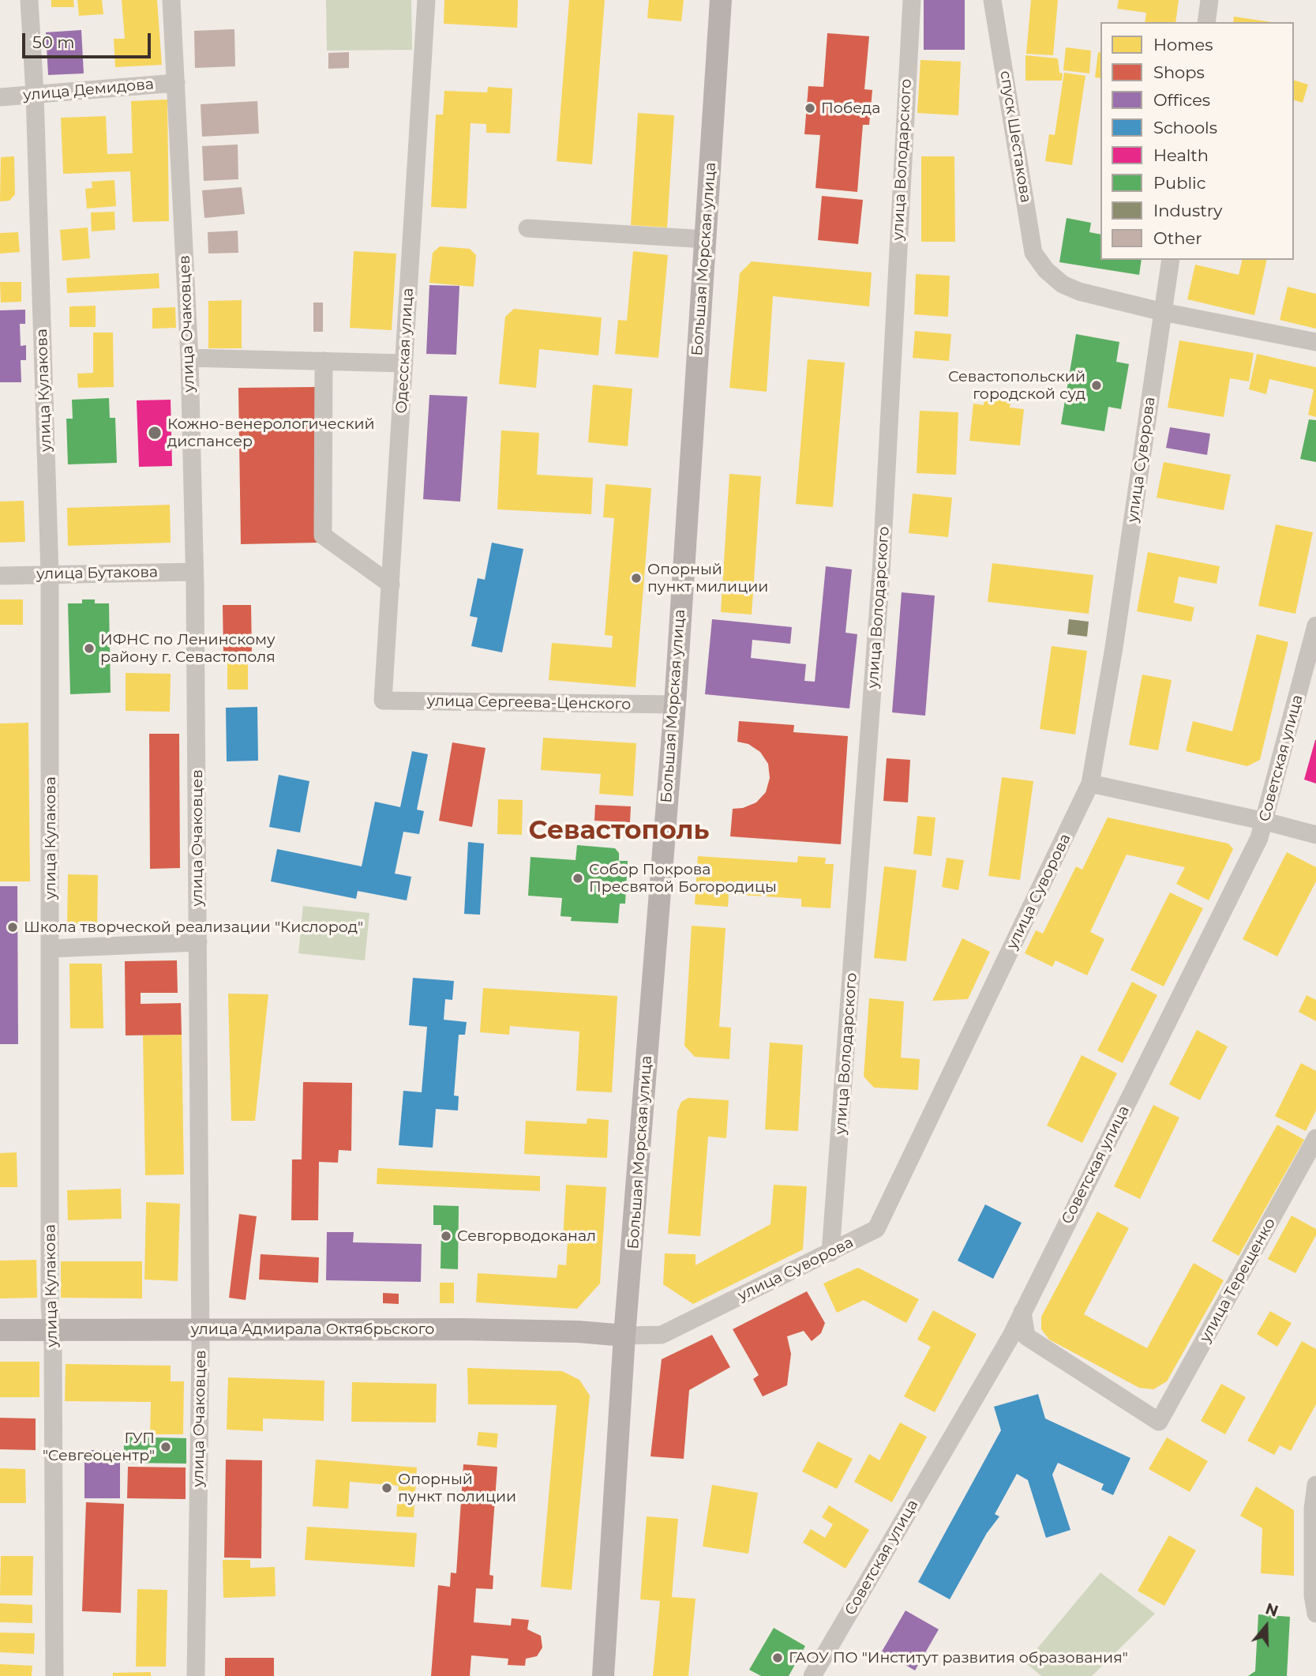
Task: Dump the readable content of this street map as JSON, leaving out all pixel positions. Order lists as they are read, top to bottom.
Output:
{
  "streets": {
    "main road": ["Большая Морская улица", "улица Адмирала Октябрьского"],
    "street": [
      "улица Демидова",
      "спуск Шестакова",
      "улица Володарского",
      "улица Очаковцев",
      "Одесская улица",
      "улица Кулакова",
      "улица Суворова",
      "улица Бутакова",
      "улица Сергеева-Ценского",
      "Советская улица",
      "улица Терещенко"
    ]
  },
  "crossings": [
    ["улица Демидова", "улица Очаковцев"],
    ["улица Демидова", "улица Кулакова"],
    ["спуск Шестакова", "улица Суворова"],
    ["улица Володарского", "улица Суворова"],
    ["Большая Морская улица", "улица Суворова"],
    ["Большая Морская улица", "улица Сергеева-Ценского"],
    ["Большая Морская улица", "улица Адмирала Октябрьского"],
    ["улица Очаковцев", "улица Бутакова"],
    ["улица Очаковцев", "улица Адмирала Октябрьского"],
    ["Одесская улица", "улица Сергеева-Ценского"],
    ["улица Кулакова", "улица Бутакова"],
    ["улица Кулакова", "улица Адмирала Октябрьского"],
    ["улица Суворова", "улица Адмирала Октябрьского"],
    ["Советская улица", "улица Терещенко"]
  ],
  "districts": ["Севастополь"],
  "places": [
    "Победа",
    "Севастопольский городской суд",
    "Кожно-венерологический диспансер",
    "Опорный пункт милиции",
    "ИФНС по Ленинскому району г. Севастополя",
    "Собор Покрова Пресвятой Богородицы",
    "Школа творческой реализации \"Кислород\"",
    "Севгорводоканал",
    "ГУП \"Севгеоцентр\"",
    "Опорный пункт полиции",
    "ГАОУ ПО \"Институт развития образования\""
  ],
  "legend": [
    "Homes",
    "Shops",
    "Offices",
    "Schools",
    "Health",
    "Public",
    "Industry",
    "Other"
  ],
  "scale_bar": "50 m",
  "north": "top"
}
